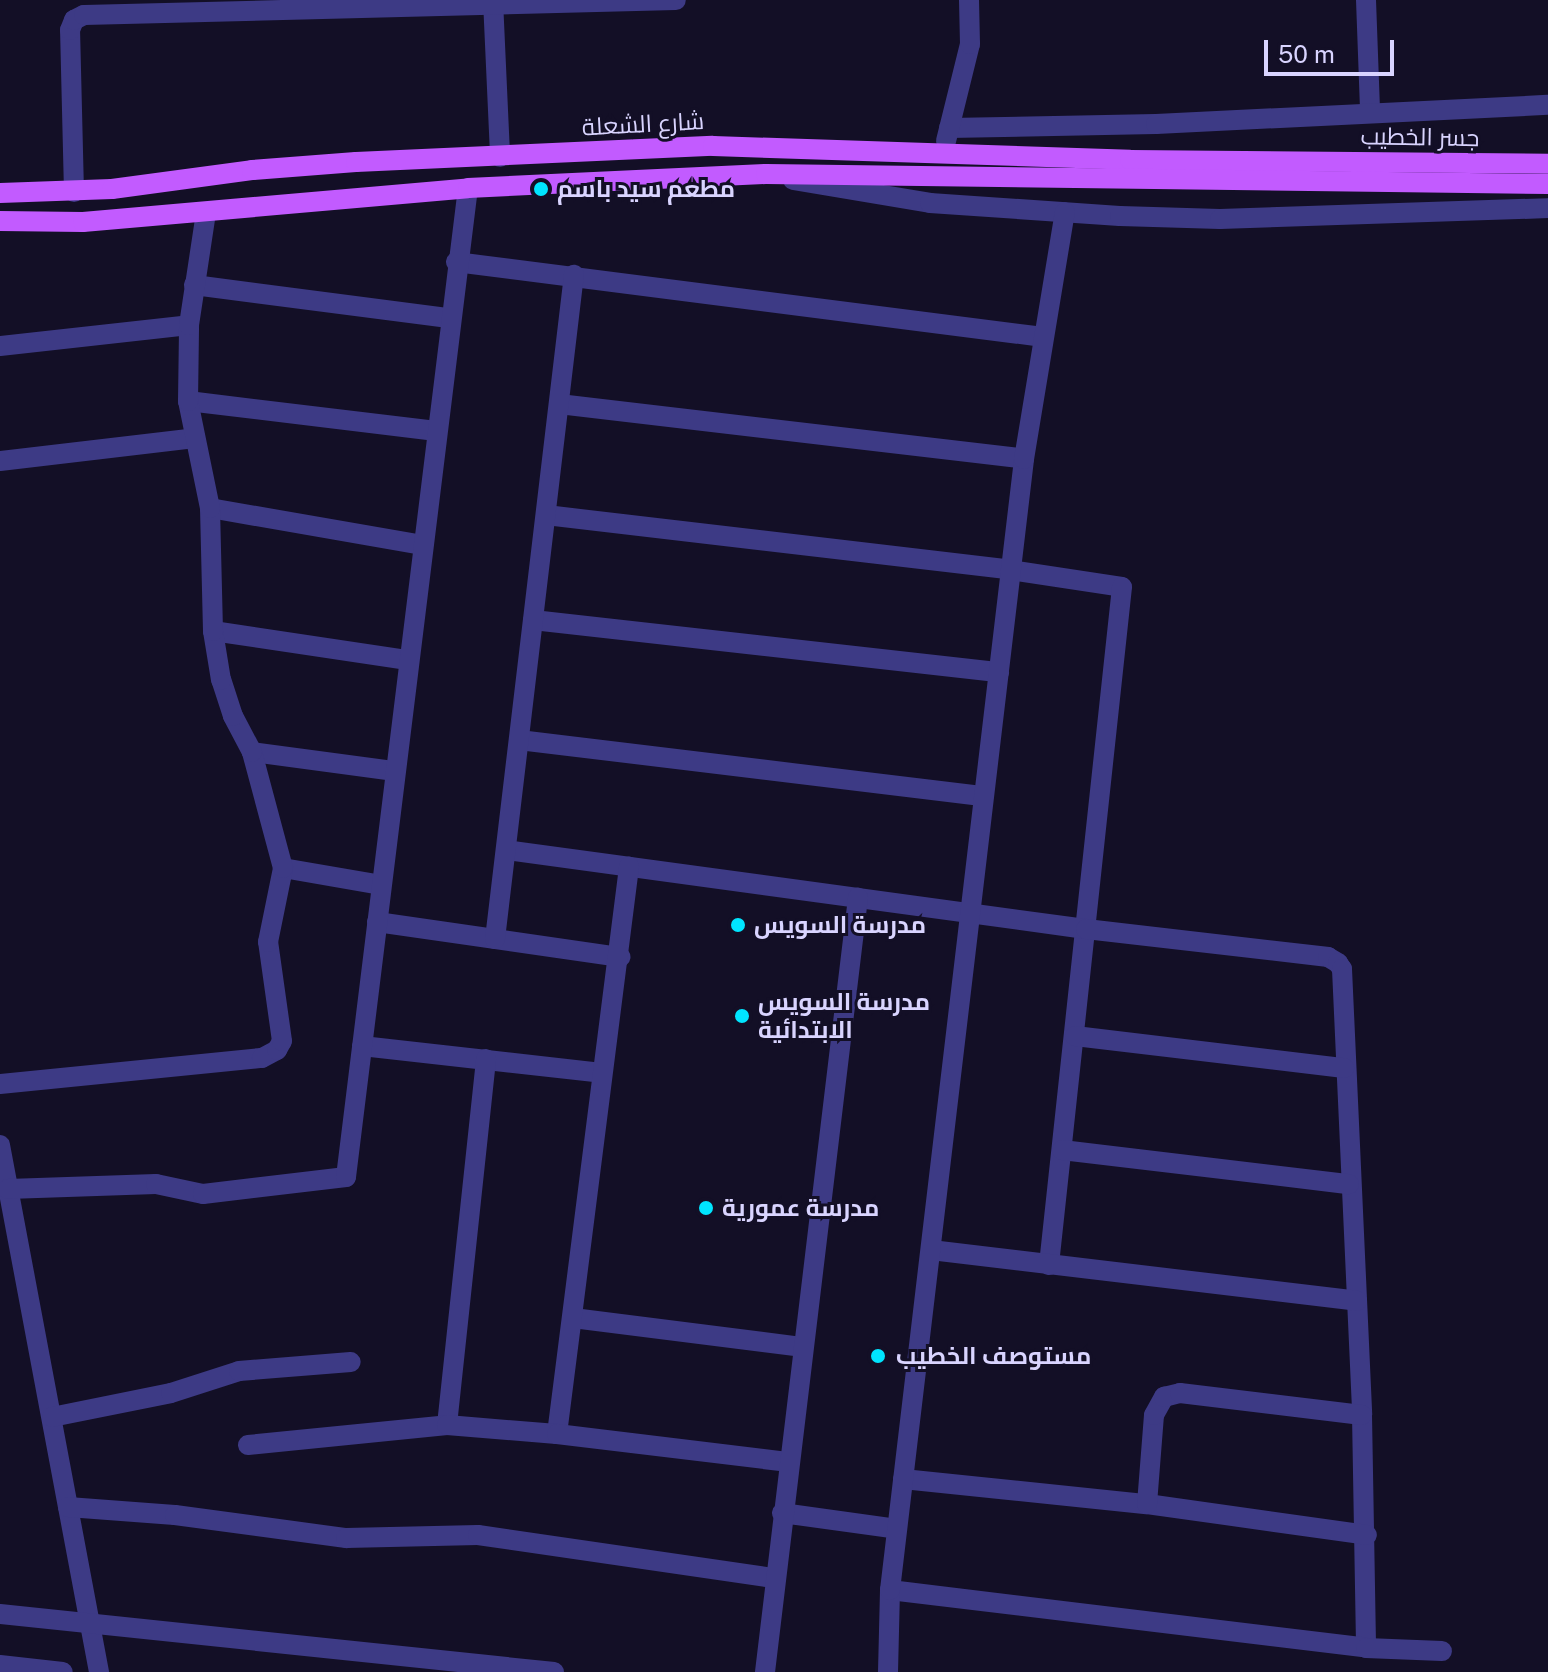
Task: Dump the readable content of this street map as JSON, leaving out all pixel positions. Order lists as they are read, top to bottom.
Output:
{
  "streets": {
    "main road": ["شارع الشعلة", "جسر الخطيب"]
  },
  "crossings": [
    ["شارع الشعلة", "جسر الخطيب"]
  ],
  "places": [
    "مطعم سيد باسم",
    "مدرسة السويس",
    "مدرسة السويس الابتدائية",
    "مدرسة عمورية",
    "مستوصف الخطيب"
  ],
  "scale_bar": "50 m"
}
